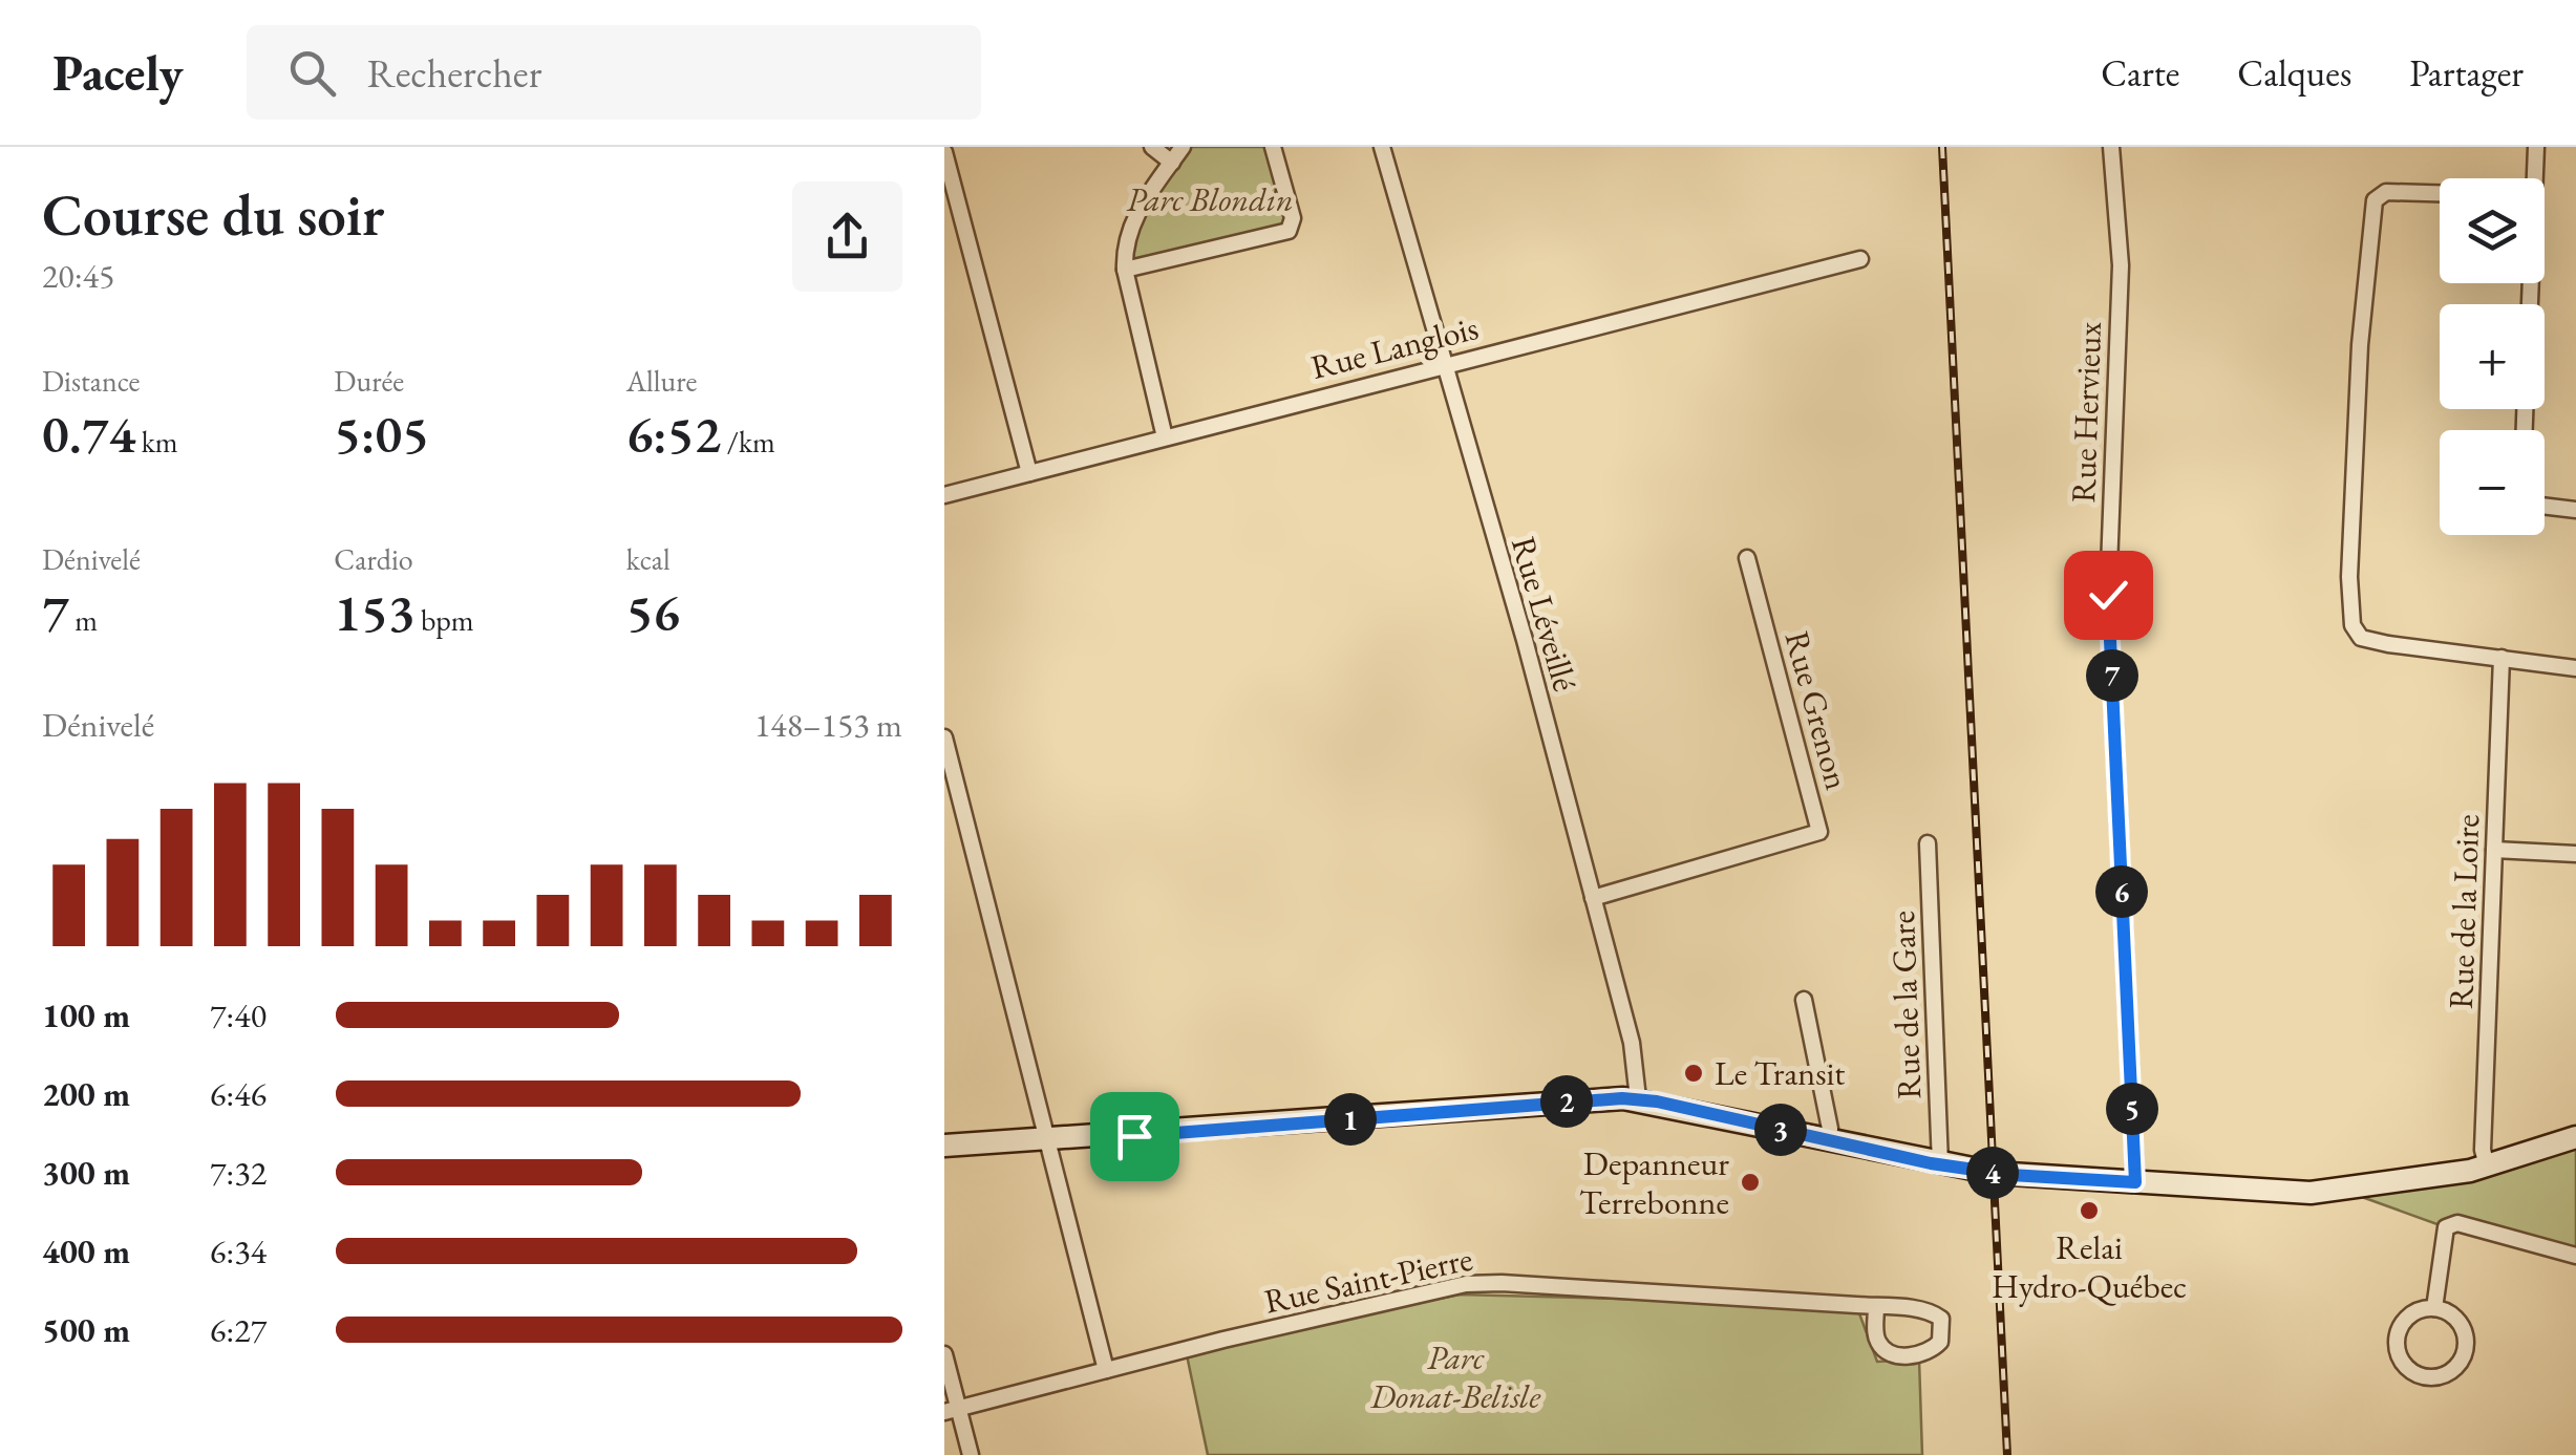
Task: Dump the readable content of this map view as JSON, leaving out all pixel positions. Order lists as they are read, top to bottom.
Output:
{
  "streets": {
    "street": [
      "Rue Langlois",
      "Rue Hervieux",
      "Rue Léveillé",
      "Rue Grenon",
      "Rue de la Loire",
      "Rue de la Gare",
      "Rue Saint-Pierre"
    ]
  },
  "crossings": [
    ["Rue Langlois", "Rue Léveillé"],
    ["Rue Léveillé", "Rue Grenon"]
  ],
  "parks": ["Parc Blondin", "Parc Donat-Belisle"],
  "places": ["Le Transit", "Depanneur Terrebonne", "Relai Hydro-Québec"],
  "page": {
    "header": "Pacely",
    "search": "Rechercher",
    "nav": ["Carte", "Calques", "Partager"],
    "heading": ["Course du soir", "20:45"],
    "map_buttons": ["+", "−"],
    "stats": [
      ["Distance", "0.74 km"],
      ["Durée", "5:05"],
      ["Allure", "6:52 /km"],
      ["Dénivelé", "7 m"],
      ["Cardio", "153 bpm"],
      ["kcal", "56"]
    ],
    "pins": [
      "7",
      "6",
      "2",
      "5",
      "1",
      "3",
      "4"
    ],
    "chart": ["Dénivelé", "148–153 m"],
    "list": [
      {
        "name": "100 m",
        "note": "7:40"
      },
      {
        "name": "200 m",
        "note": "6:46"
      },
      {
        "name": "300 m",
        "note": "7:32"
      },
      {
        "name": "400 m",
        "note": "6:34"
      },
      {
        "name": "500 m",
        "note": "6:27"
      }
    ]
  }
}
